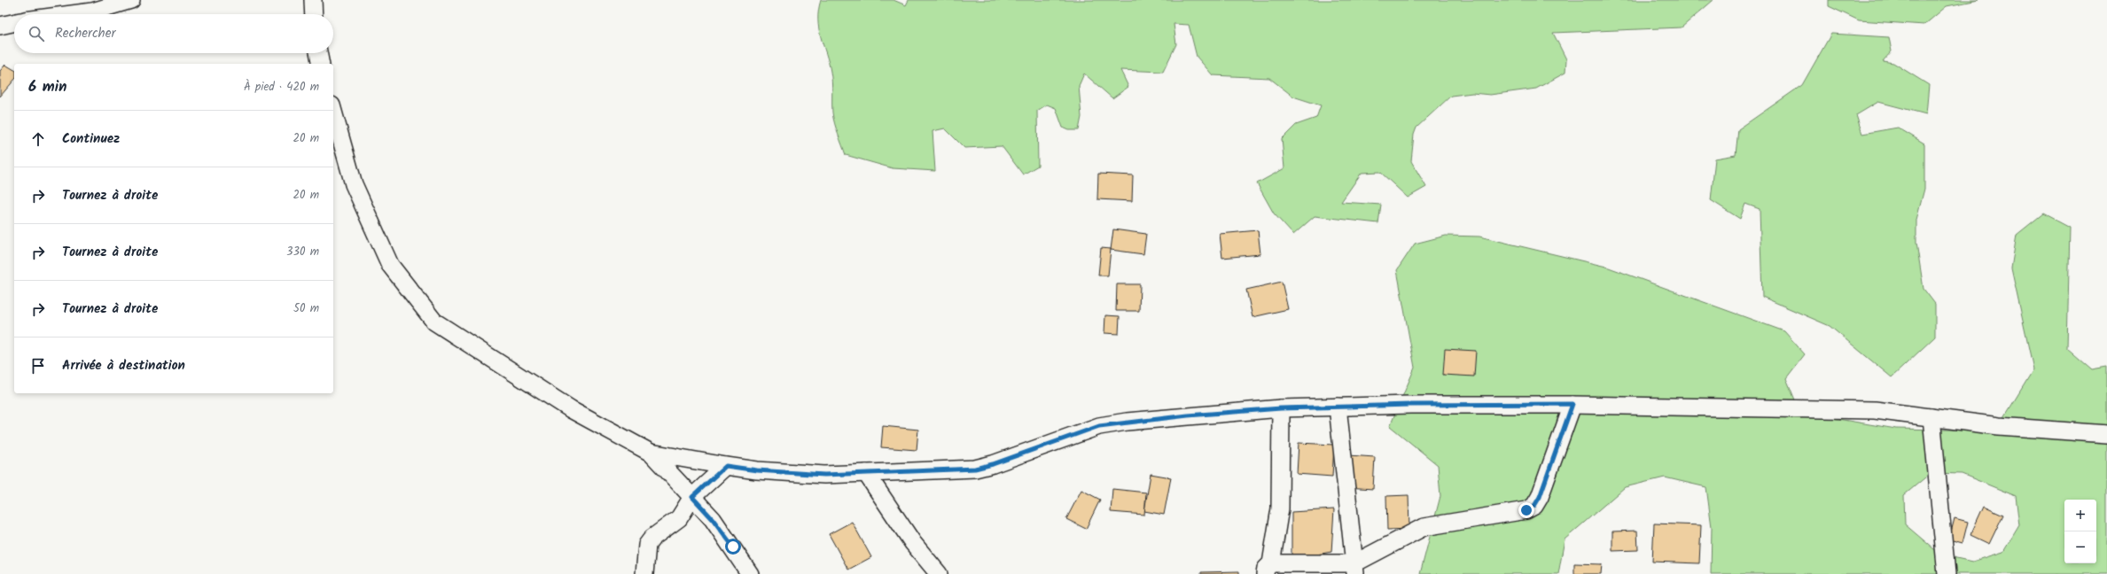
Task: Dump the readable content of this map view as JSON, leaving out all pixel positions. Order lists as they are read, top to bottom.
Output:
{
  "page": {
    "search": "Rechercher",
    "heading": ["6 min", "À pied · 420 m"],
    "list": [
      ["Continuez", "20 m"],
      ["Tournez à droite", "20 m"],
      ["Tournez à droite", "330 m"],
      ["Tournez à droite", "50 m"],
      "Arrivée à destination"
    ],
    "map_buttons": ["+", "−"]
  }
}
